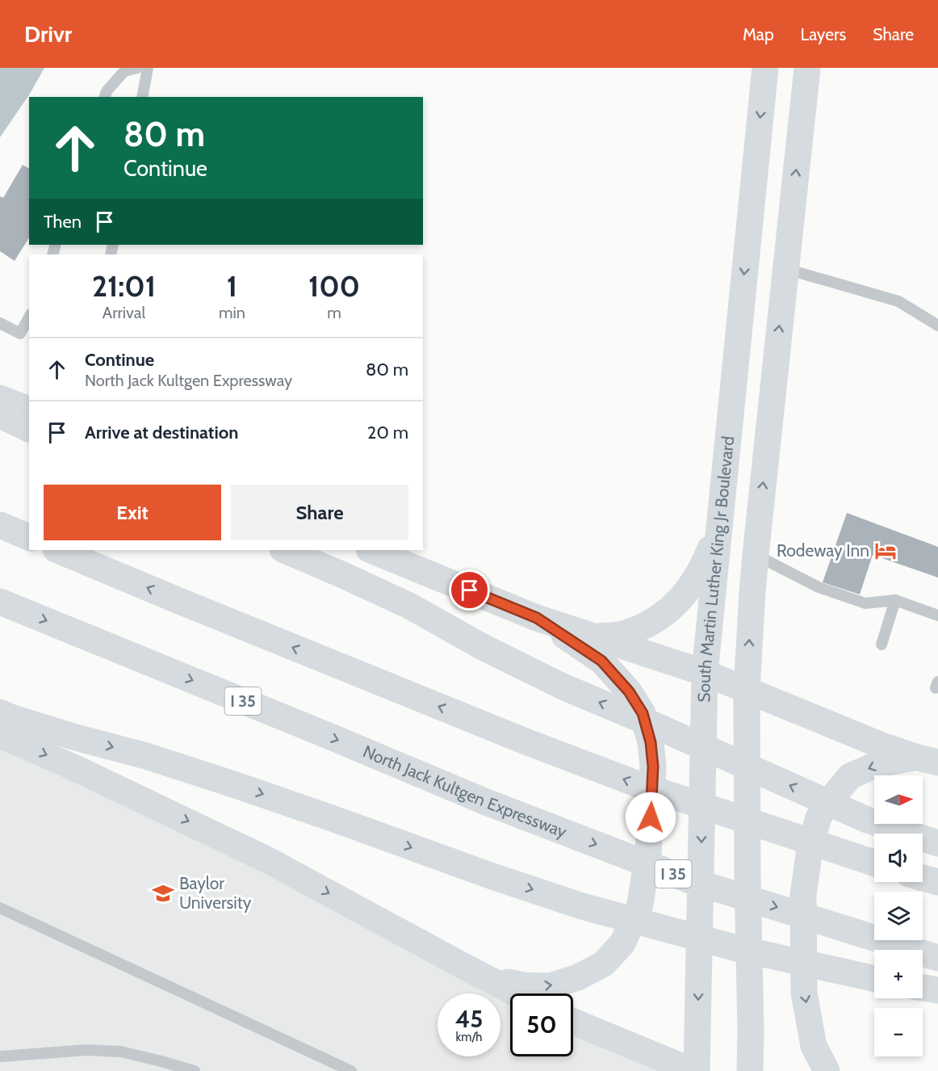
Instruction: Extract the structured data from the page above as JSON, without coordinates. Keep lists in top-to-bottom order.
{
  "streets": {
    "main road": ["South Martin Luther King Jr Boulevard", "I 35", "North Jack Kultgen Expressway"]
  },
  "places": {
    "hotel": ["Rodeway Inn"],
    "school or university": ["Baylor University"]
  },
  "north": "right",
  "page": {
    "header": "Drivr",
    "nav": ["Map", "Layers", "Share"],
    "turn": ["80 m", "Continue"],
    "then": "Then",
    "eta": [
      "21:01",
      "Arrival",
      "1",
      "min",
      "100",
      "m"
    ],
    "list": [
      {
        "name": "Continue",
        "note": "North Jack Kultgen Expressway",
        "value": "80 m"
      },
      {
        "name": "Arrive at destination",
        "value": "20 m"
      }
    ],
    "buttons": ["Exit", "Share"],
    "map_buttons": ["+", "−"],
    "speed": "45 km/h",
    "limit": "50"
  }
}
